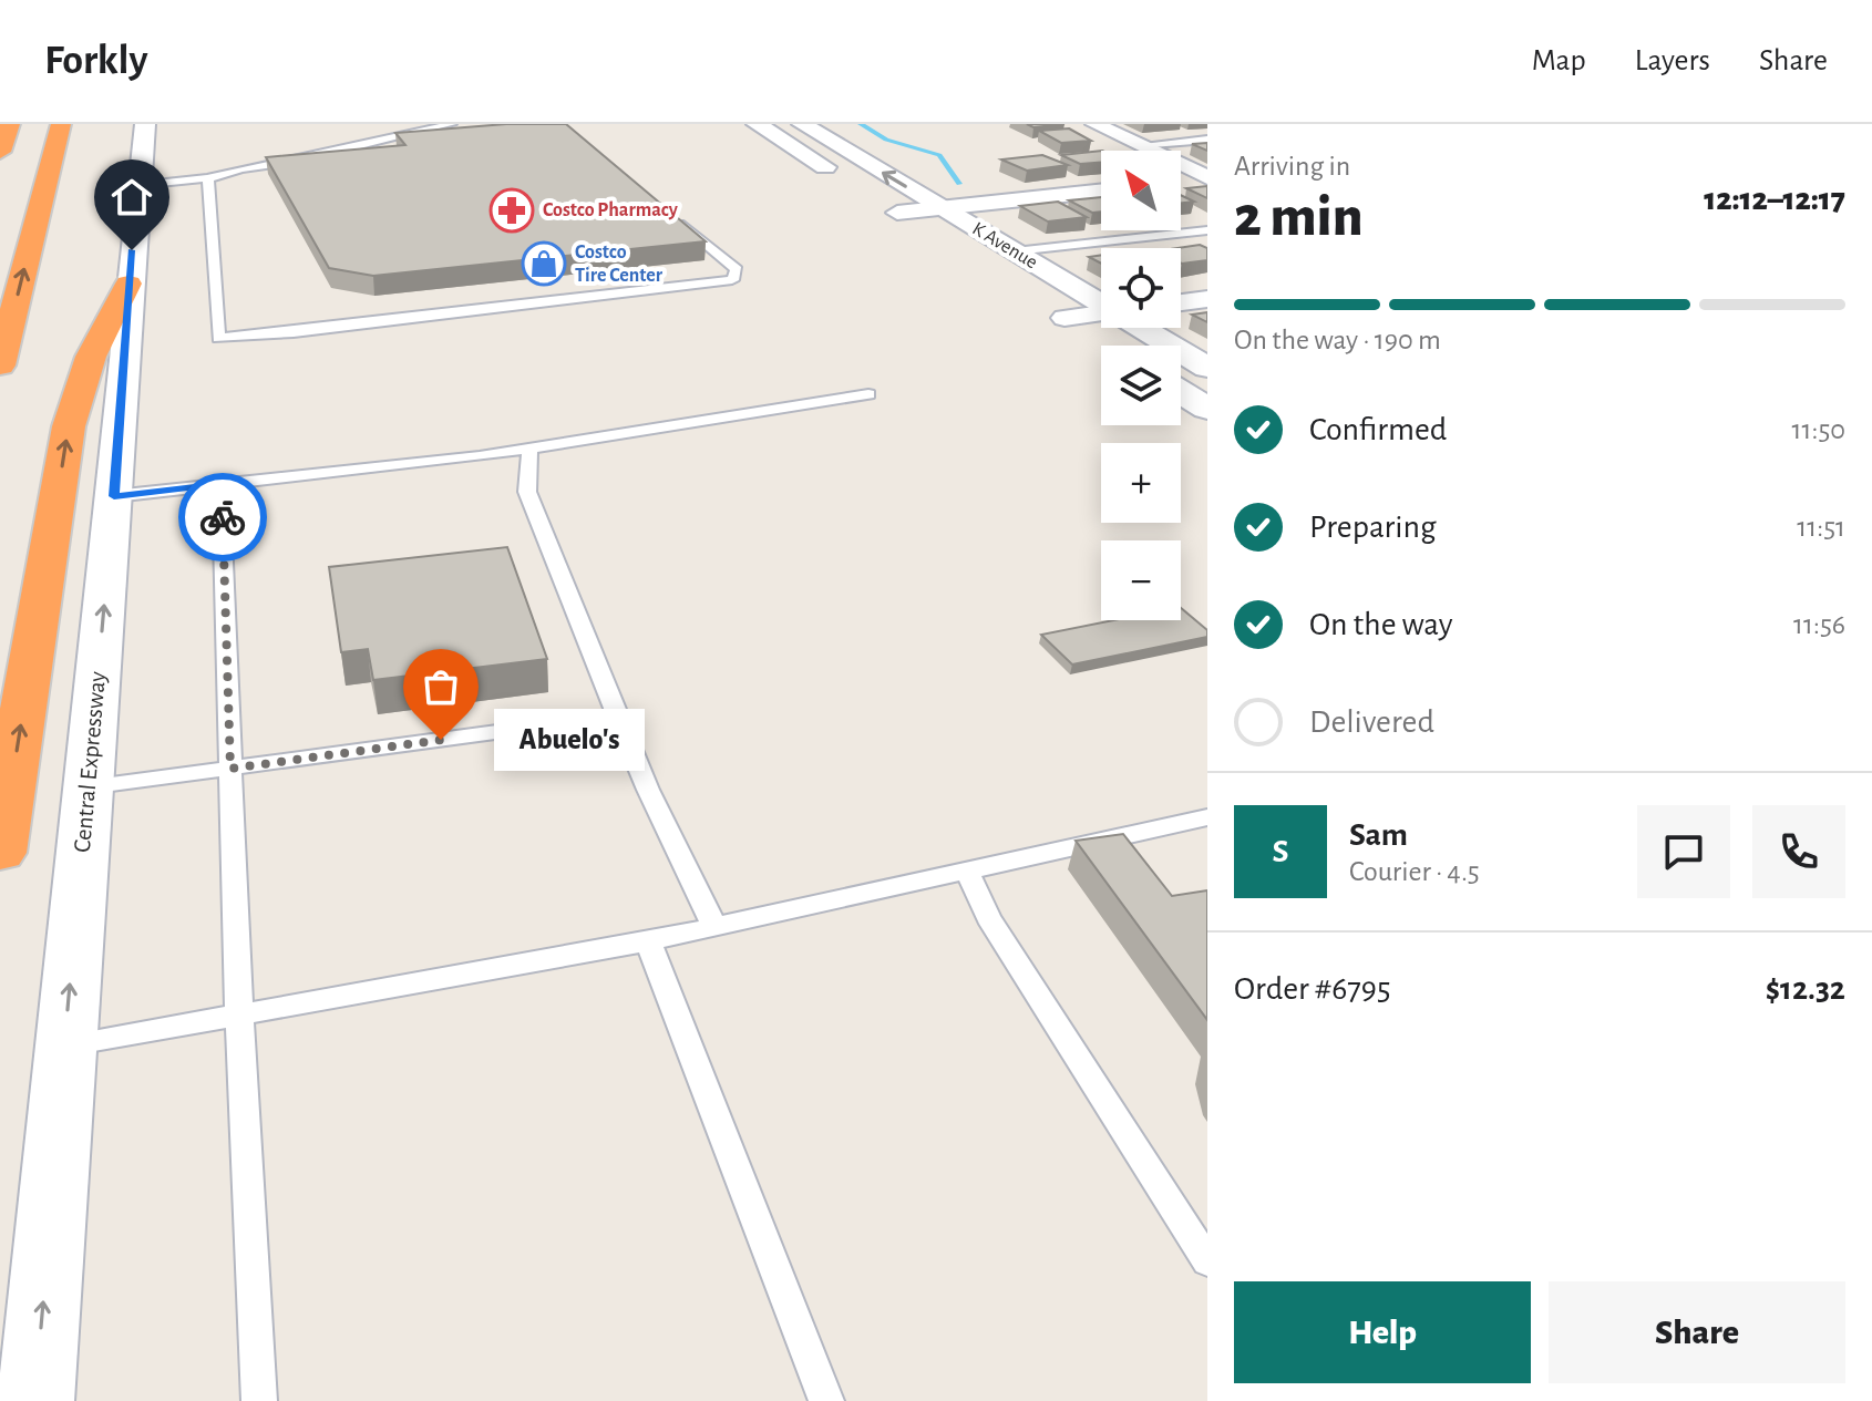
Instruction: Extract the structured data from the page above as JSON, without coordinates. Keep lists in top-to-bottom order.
{
  "streets": {
    "main road": ["K Avenue", "Central Expressway"]
  },
  "one_way": ["Central Expressway"],
  "places": {
    "pharmacy": ["Costco Pharmacy"],
    "shop": ["Costco Tire Center"],
    "other": ["Abuelo's"]
  },
  "north": "top left",
  "page": {
    "header": "Forkly",
    "nav": ["Map", "Layers", "Share"],
    "heading": ["2 min", "Arriving in", "12:12–12:17"],
    "panel": [
      "Sam",
      "Courier · 4.5",
      "Order #6795",
      "$12.32"
    ],
    "map_buttons": ["+", "−"],
    "bar": "On the way · 190 m",
    "list": [
      ["Confirmed", "11:50"],
      ["Preparing", "11:51"],
      ["On the way", "11:56"],
      "Delivered"
    ],
    "bubble": "Abuelo's",
    "round": "S",
    "buttons": ["Help", "Share"]
  }
}
